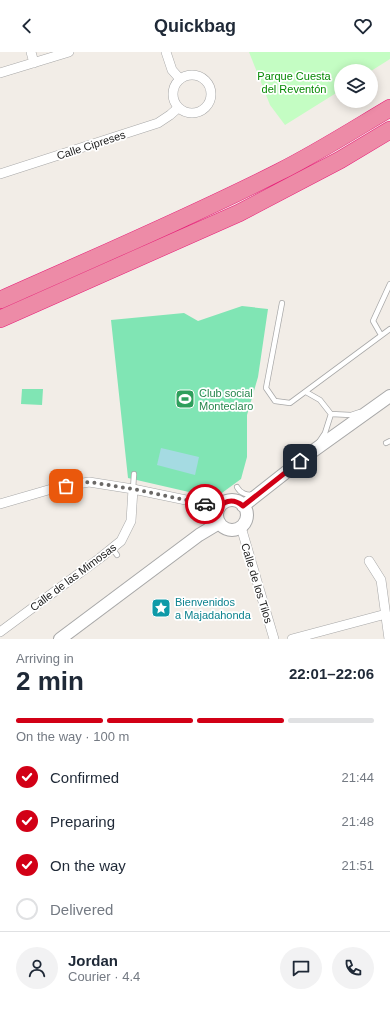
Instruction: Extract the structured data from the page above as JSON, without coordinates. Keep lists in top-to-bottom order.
{
  "streets": {
    "street": ["Calle Cipreses", "Calle de las Mimosas", "Calle de los Tilos"]
  },
  "parks": ["Parque Cuesta del Reventón"],
  "places": {
    "sports": ["Club social Monteclaro"],
    "place": ["Bienvenidos a Majadahonda"]
  },
  "page": {
    "header": "Quickbag",
    "heading": ["2 min", "Arriving in", "22:01–22:06"],
    "panel": ["Jordan", "Courier · 4.4"],
    "bar": "On the way · 100 m",
    "list": [
      ["Confirmed", "21:44"],
      ["Preparing", "21:48"],
      ["On the way", "21:51"],
      "Delivered"
    ]
  }
}
